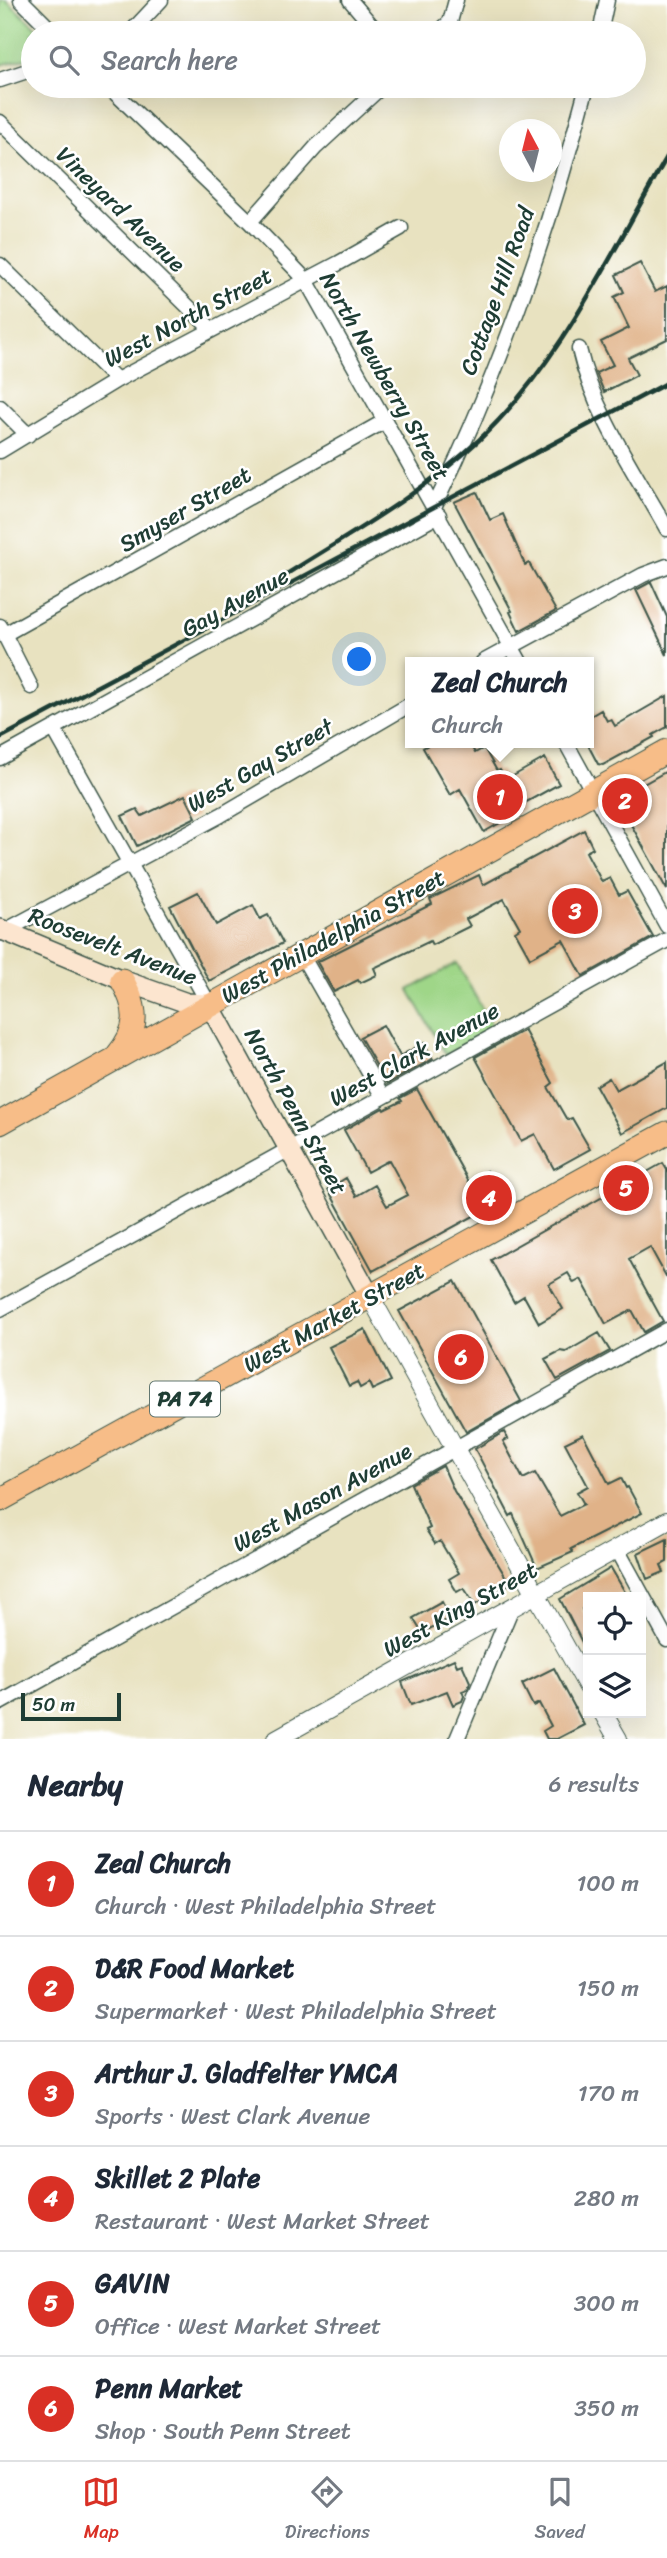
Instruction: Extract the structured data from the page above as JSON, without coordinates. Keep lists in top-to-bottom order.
{
  "streets": {
    "main road": [
      "West Philadelphia Street",
      "Roosevelt Avenue",
      "North Penn Street",
      "West Market Street",
      "PA 74"
    ],
    "street": [
      "Vineyard Avenue",
      "Cottage Hill Road",
      "West North Street",
      "North Newberry Street",
      "Smyser Street",
      "Gay Avenue",
      "West Gay Street",
      "West Clark Avenue",
      "West Mason Avenue",
      "West King Street"
    ]
  },
  "crossings": [
    ["Vineyard Avenue", "West North Street"],
    ["Cottage Hill Road", "North Newberry Street"],
    ["Cottage Hill Road", "Gay Avenue"],
    ["West North Street", "North Newberry Street"],
    ["North Newberry Street", "Smyser Street"],
    ["North Newberry Street", "Gay Avenue"],
    ["Gay Avenue", "North Penn Street"],
    ["West Gay Street", "Roosevelt Avenue"],
    ["West Gay Street", "North Penn Street"],
    ["West Philadelphia Street", "Roosevelt Avenue"],
    ["West Philadelphia Street", "North Penn Street"],
    ["Roosevelt Avenue", "North Penn Street"],
    ["West Clark Avenue", "North Penn Street"],
    ["North Penn Street", "West Market Street"]
  ],
  "scale_bar": "50 m",
  "north": "top",
  "page": {
    "search": "Search here",
    "popup": ["Zeal Church", "Church"],
    "pins": [
      "1",
      "2",
      "3",
      "5",
      "4",
      "6"
    ],
    "scale": "50 m",
    "heading": ["Nearby", "6 results"],
    "list": [
      {
        "mark": "1",
        "name": "Zeal Church",
        "note": "Church · West Philadelphia Street",
        "value": "100 m"
      },
      {
        "mark": "2",
        "name": "D&R Food Market",
        "note": "Supermarket · West Philadelphia Street",
        "value": "150 m"
      },
      {
        "mark": "3",
        "name": "Arthur J. Gladfelter YMCA",
        "note": "Sports · West Clark Avenue",
        "value": "170 m"
      },
      {
        "mark": "4",
        "name": "Skillet 2 Plate",
        "note": "Restaurant · West Market Street",
        "value": "280 m"
      },
      {
        "mark": "5",
        "name": "GAVIN",
        "note": "Office · West Market Street",
        "value": "300 m"
      },
      {
        "mark": "6",
        "name": "Penn Market",
        "note": "Shop · South Penn Street",
        "value": "350 m"
      }
    ],
    "nav": ["Map", "Directions", "Saved"]
  }
}
